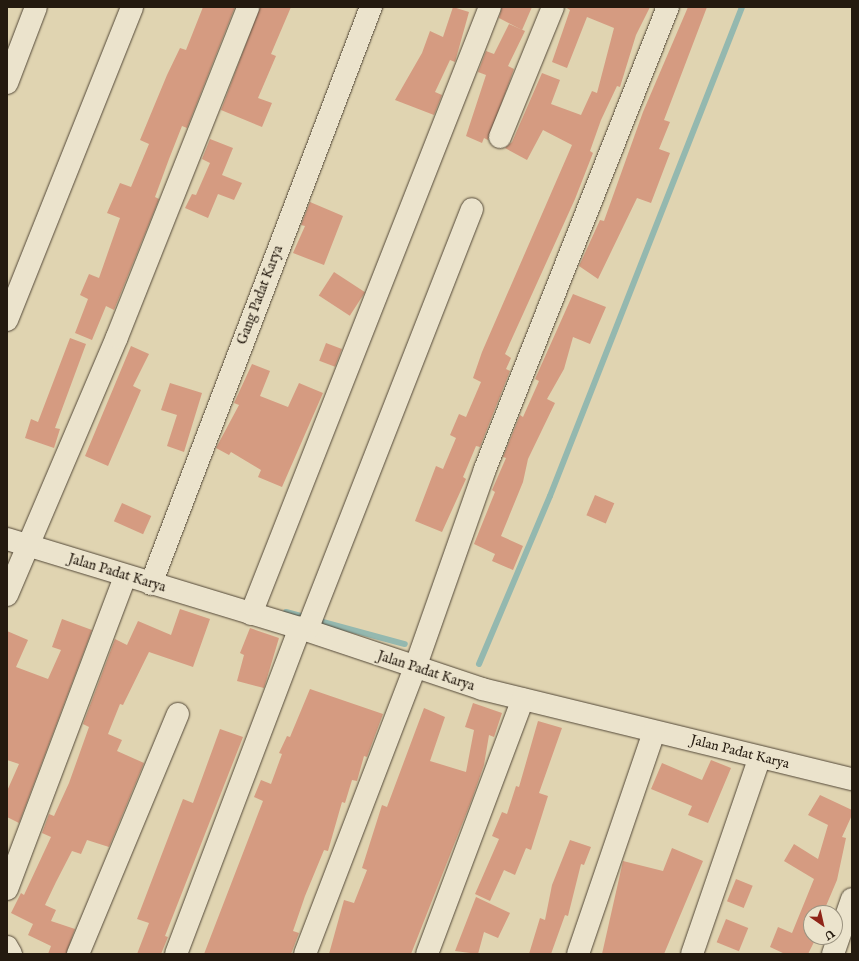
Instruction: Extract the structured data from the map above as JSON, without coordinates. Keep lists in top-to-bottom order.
{
  "streets": {
    "street": ["Gang Padat Karya", "Jalan Padat Karya"]
  },
  "crossings": [
    ["Gang Padat Karya", "Jalan Padat Karya"]
  ],
  "north": "bottom right"
}
